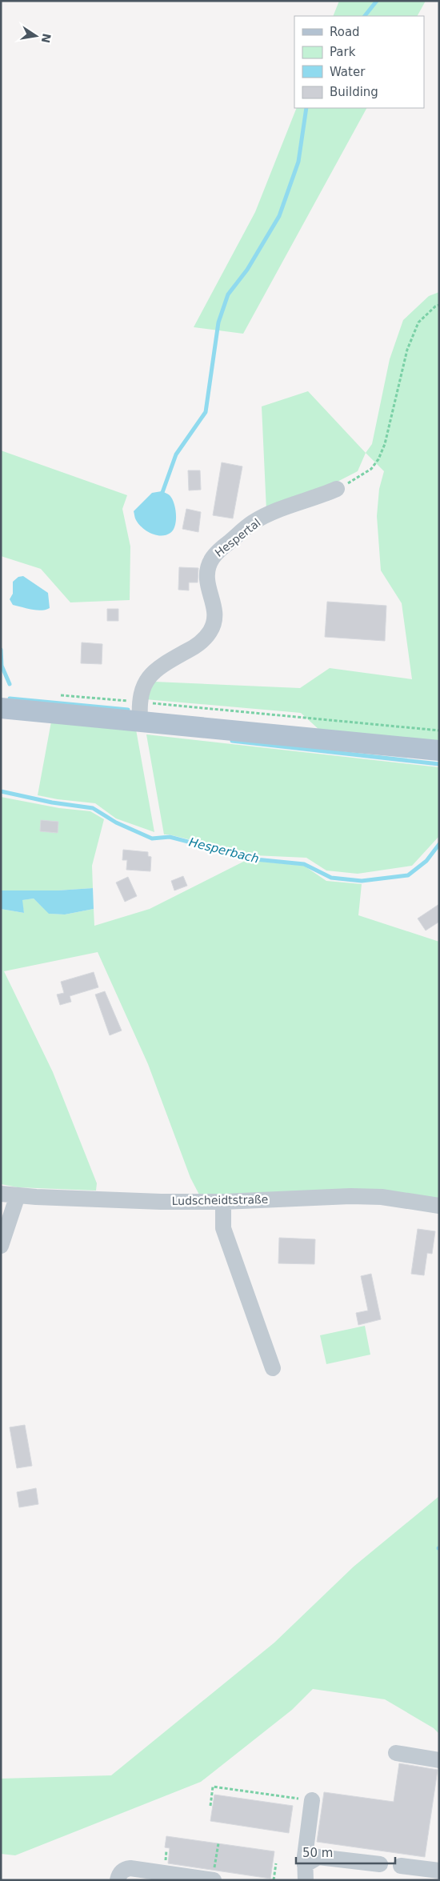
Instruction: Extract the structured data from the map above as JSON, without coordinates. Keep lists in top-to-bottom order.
{
  "streets": {
    "street": ["Hespertal", "Ludscheidtstraße"]
  },
  "water": ["Hesperbach"],
  "legend": [
    "Road",
    "Park",
    "Water",
    "Building"
  ],
  "scale_bar": "50 m",
  "north": "right"
}
